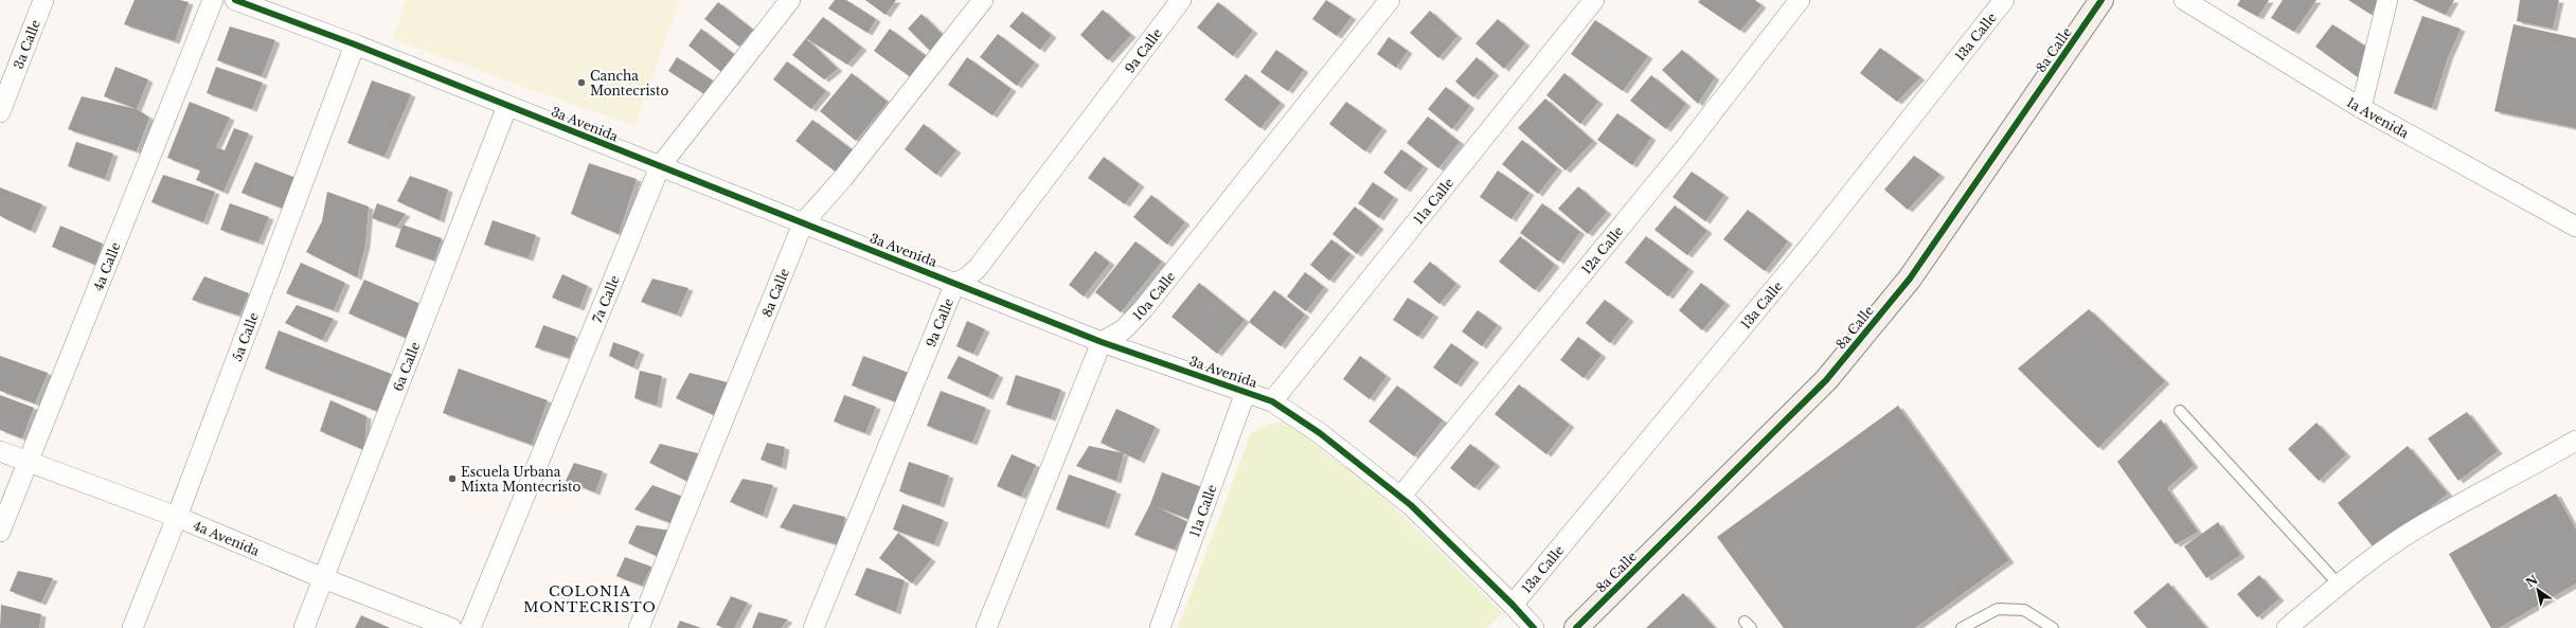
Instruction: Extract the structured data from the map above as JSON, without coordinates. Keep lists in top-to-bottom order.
{
  "streets": {
    "street": [
      "13a Calle",
      "3a Calle",
      "8a Calle",
      "9a Calle",
      "1a Avenida",
      "3a Avenida",
      "11a Calle",
      "12a Calle",
      "4a Calle",
      "10a Calle",
      "7a Calle",
      "5a Calle",
      "6a Calle",
      "4a Avenida"
    ]
  },
  "crossings": [
    ["13a Calle", "3a Avenida"],
    ["8a Calle", "3a Avenida"],
    ["9a Calle", "3a Avenida"],
    ["3a Avenida", "11a Calle"],
    ["3a Avenida", "12a Calle"],
    ["3a Avenida", "10a Calle"],
    ["3a Avenida", "7a Calle"],
    ["3a Avenida", "5a Calle"],
    ["3a Avenida", "6a Calle"],
    ["4a Calle", "4a Avenida"],
    ["5a Calle", "4a Avenida"],
    ["6a Calle", "4a Avenida"]
  ],
  "districts": ["COLONIA MONTECRISTO"],
  "places": ["Cancha Montecristo", "Escuela Urbana Mixta Montecristo"],
  "north": "top left"
}
